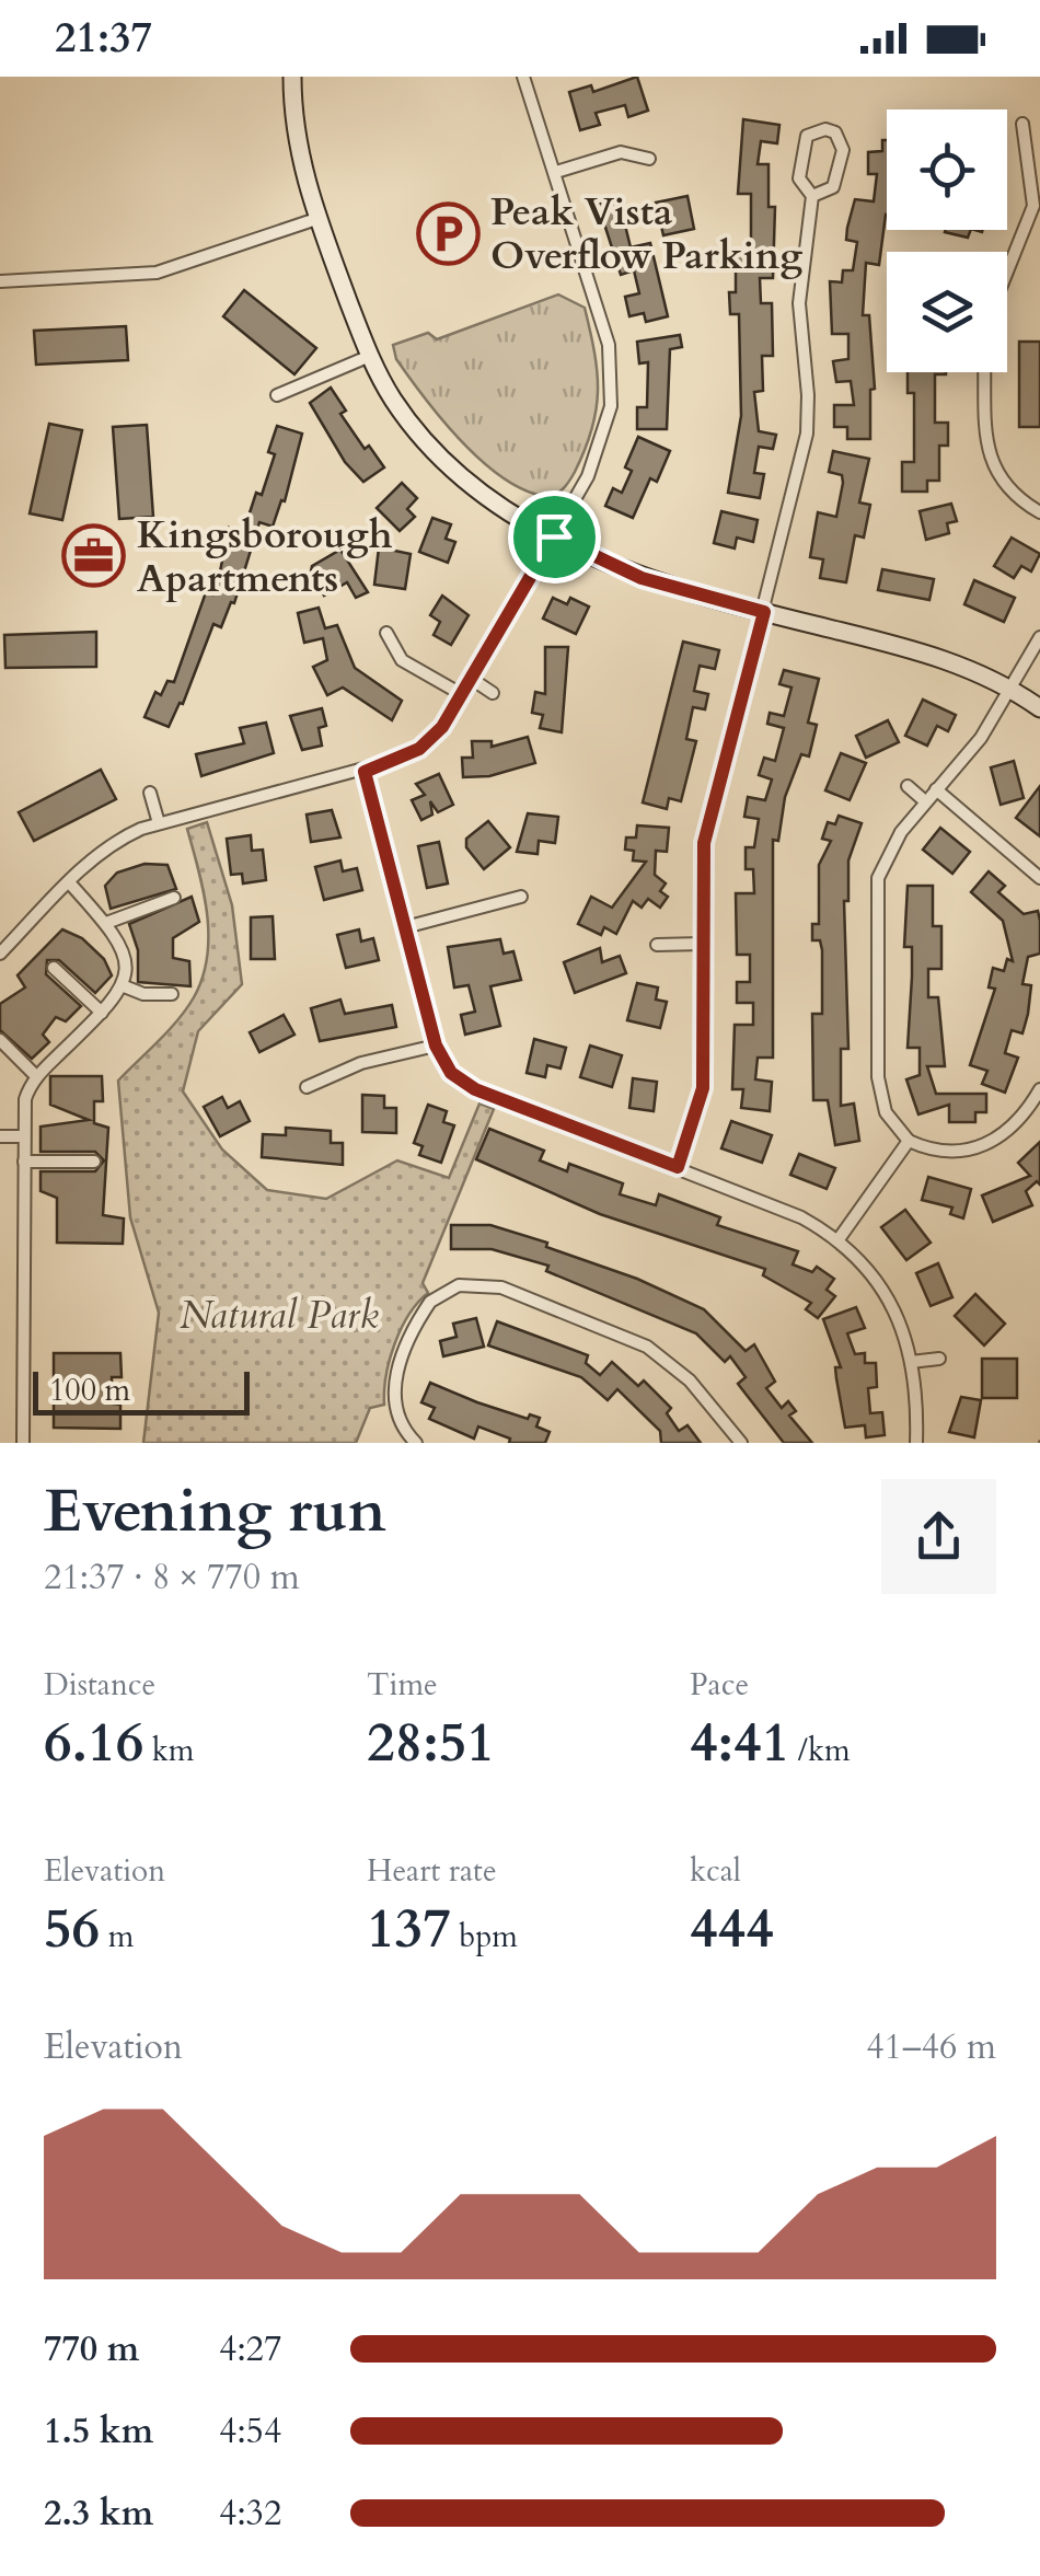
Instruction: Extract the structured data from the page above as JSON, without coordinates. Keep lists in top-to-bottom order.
{
  "parks": ["Natural Park"],
  "places": {
    "parking": ["Peak Vista Overflow Parking"],
    "office": ["Kingsborough Apartments"]
  },
  "scale_bar": "100 m",
  "page": {
    "status": "21:37",
    "scale": "100 m",
    "heading": ["Evening run", "21:37 · 8 × 770 m"],
    "stats": [
      ["Distance", "6.16 km"],
      ["Time", "28:51"],
      ["Pace", "4:41 /km"],
      ["Elevation", "56 m"],
      ["Heart rate", "137 bpm"],
      ["kcal", "444"]
    ],
    "chart": ["Elevation", "41–46 m"],
    "list": [
      {
        "name": "770 m",
        "note": "4:27"
      },
      {
        "name": "1.5 km",
        "note": "4:54"
      },
      {
        "name": "2.3 km",
        "note": "4:32"
      }
    ]
  }
}
